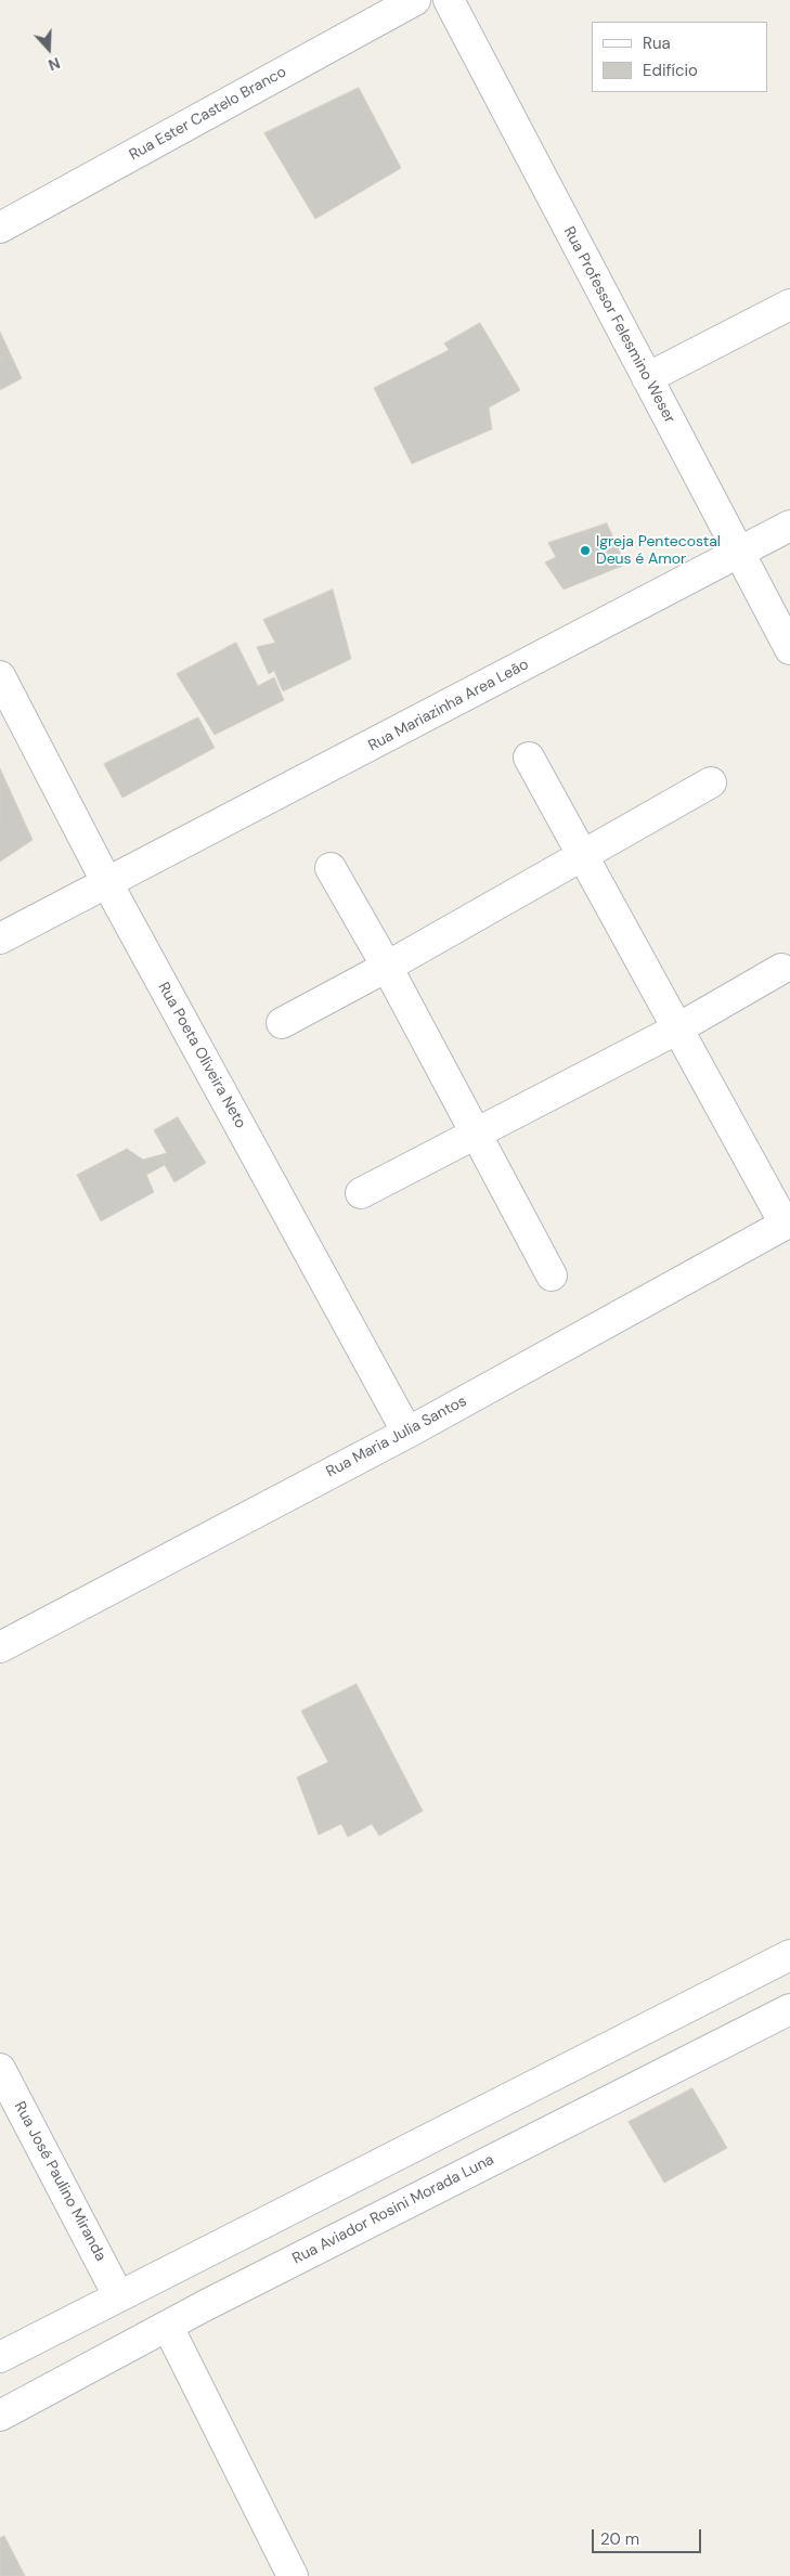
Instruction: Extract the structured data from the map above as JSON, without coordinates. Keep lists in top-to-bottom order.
{
  "streets": {
    "street": [
      "Rua Ester Castelo Branco",
      "Rua Professor Felesmino Weser",
      "Rua Mariazinha Area Leão",
      "Rua Poeta Oliveira Neto",
      "Rua Maria Julia Santos",
      "Rua José Paulino Miranda",
      "Rua Aviador Rosini Morada Luna"
    ]
  },
  "crossings": [
    ["Rua Professor Felesmino Weser", "Rua Mariazinha Area Leão"],
    ["Rua Mariazinha Area Leão", "Rua Poeta Oliveira Neto"],
    ["Rua Poeta Oliveira Neto", "Rua Maria Julia Santos"]
  ],
  "places": ["Igreja Pentecostal Deus é Amor"],
  "legend": ["Rua", "Edifício"],
  "scale_bar": "20 m",
  "north": "bottom"
}
